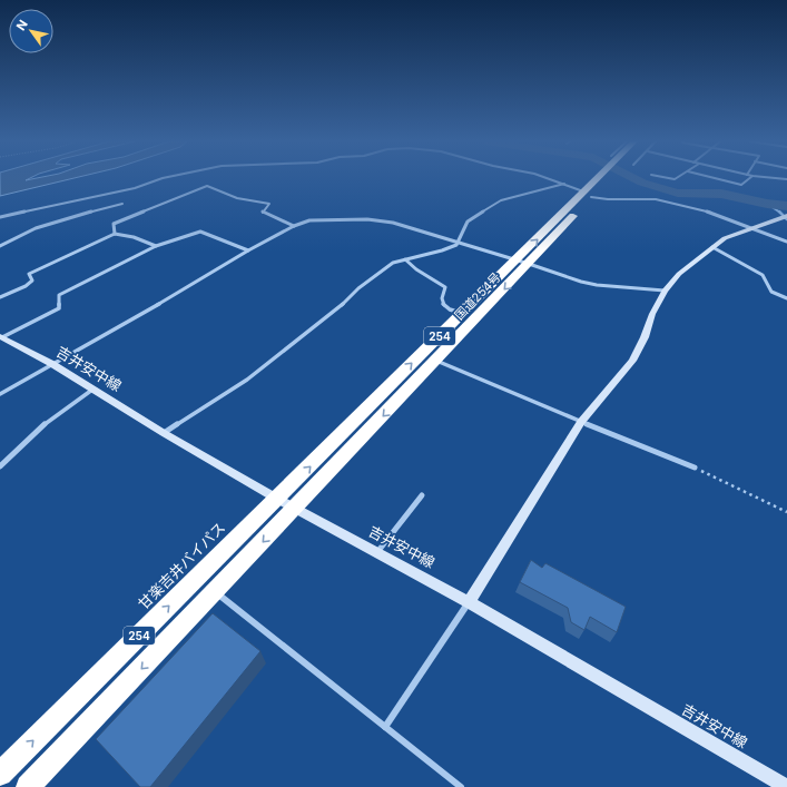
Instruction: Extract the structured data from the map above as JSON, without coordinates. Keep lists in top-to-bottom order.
{
  "streets": {
    "highway": ["国道254号", "254", "甘楽吉井バイパス"],
    "street": ["吉井安中線"]
  },
  "crossings": [
    ["国道254号", "254"],
    ["国道254号", "吉井安中線"],
    ["国道254号", "甘楽吉井バイパス"],
    ["254", "吉井安中線"],
    ["254", "甘楽吉井バイパス"],
    ["吉井安中線", "甘楽吉井バイパス"]
  ],
  "north": "top left"
}
